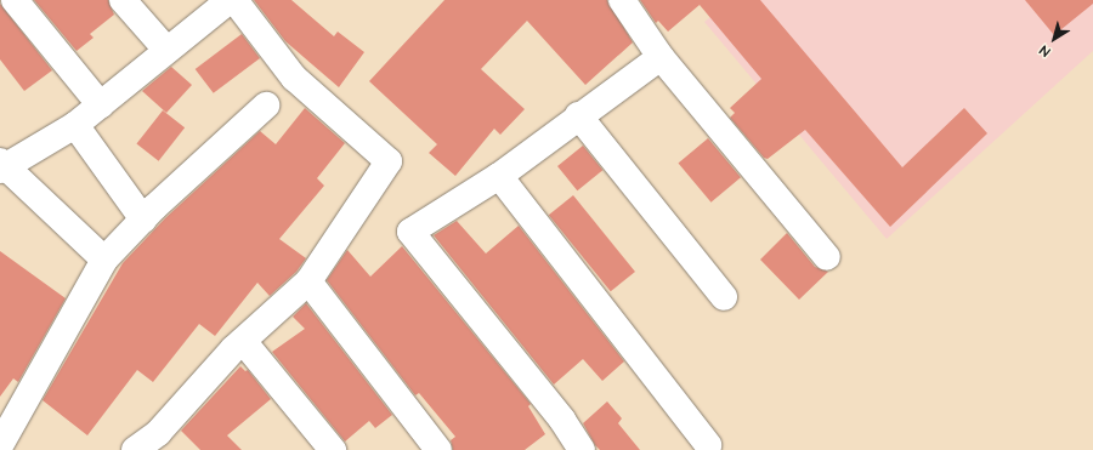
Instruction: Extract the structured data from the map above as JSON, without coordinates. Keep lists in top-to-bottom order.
{
  "north": "bottom left"
}
